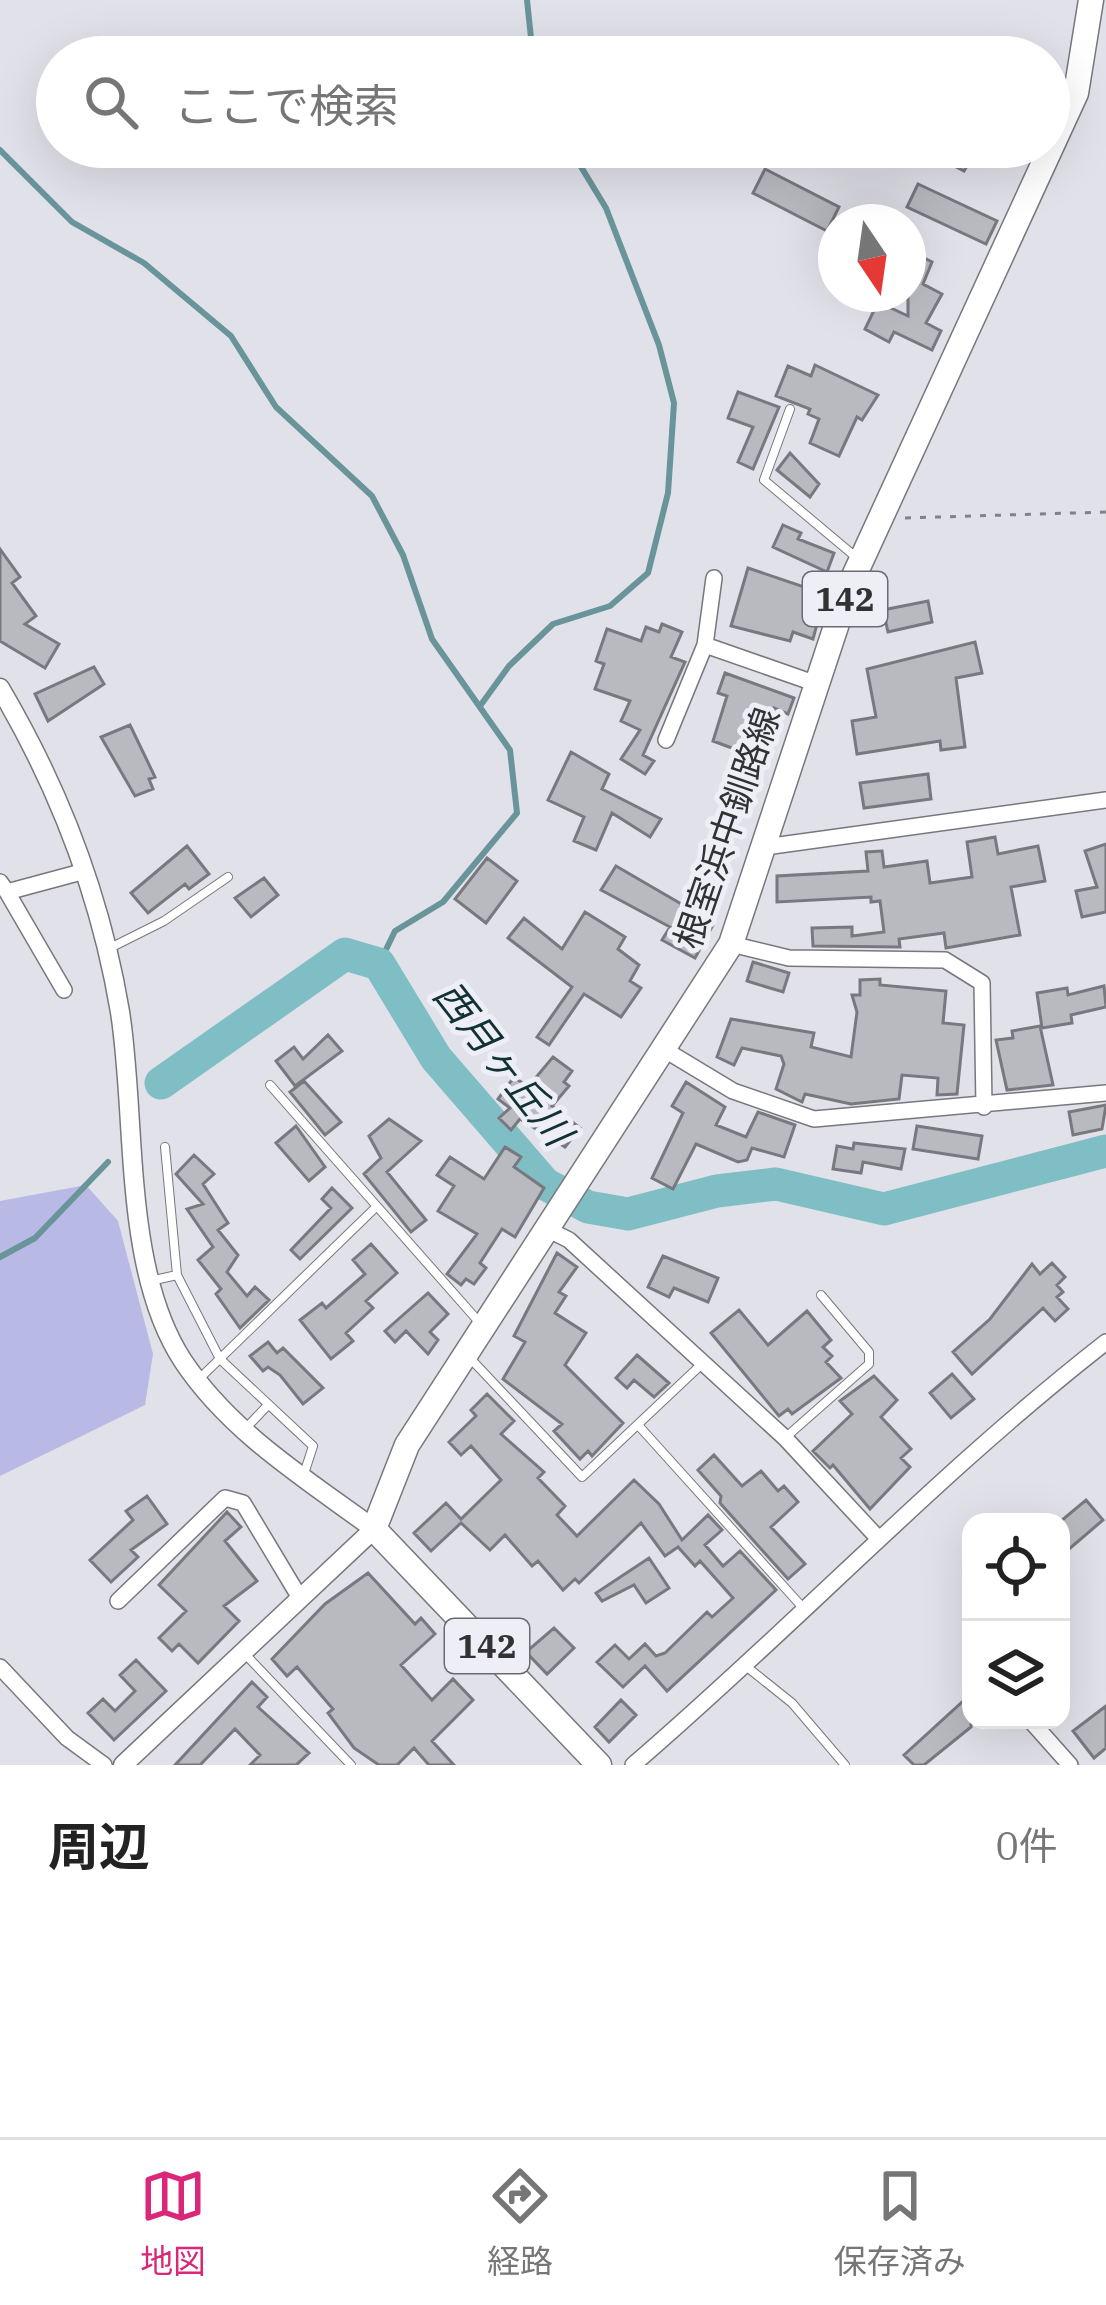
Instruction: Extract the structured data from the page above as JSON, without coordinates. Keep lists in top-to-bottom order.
{
  "streets": {
    "main road": ["142", "根室浜中釧路線"]
  },
  "crossings": [
    ["142", "根室浜中釧路線"]
  ],
  "water": ["西月ヶ丘川"],
  "north": "bottom",
  "page": {
    "search": "ここで検索",
    "heading": ["周辺", "0件"],
    "nav": ["地図", "経路", "保存済み"]
  }
}
